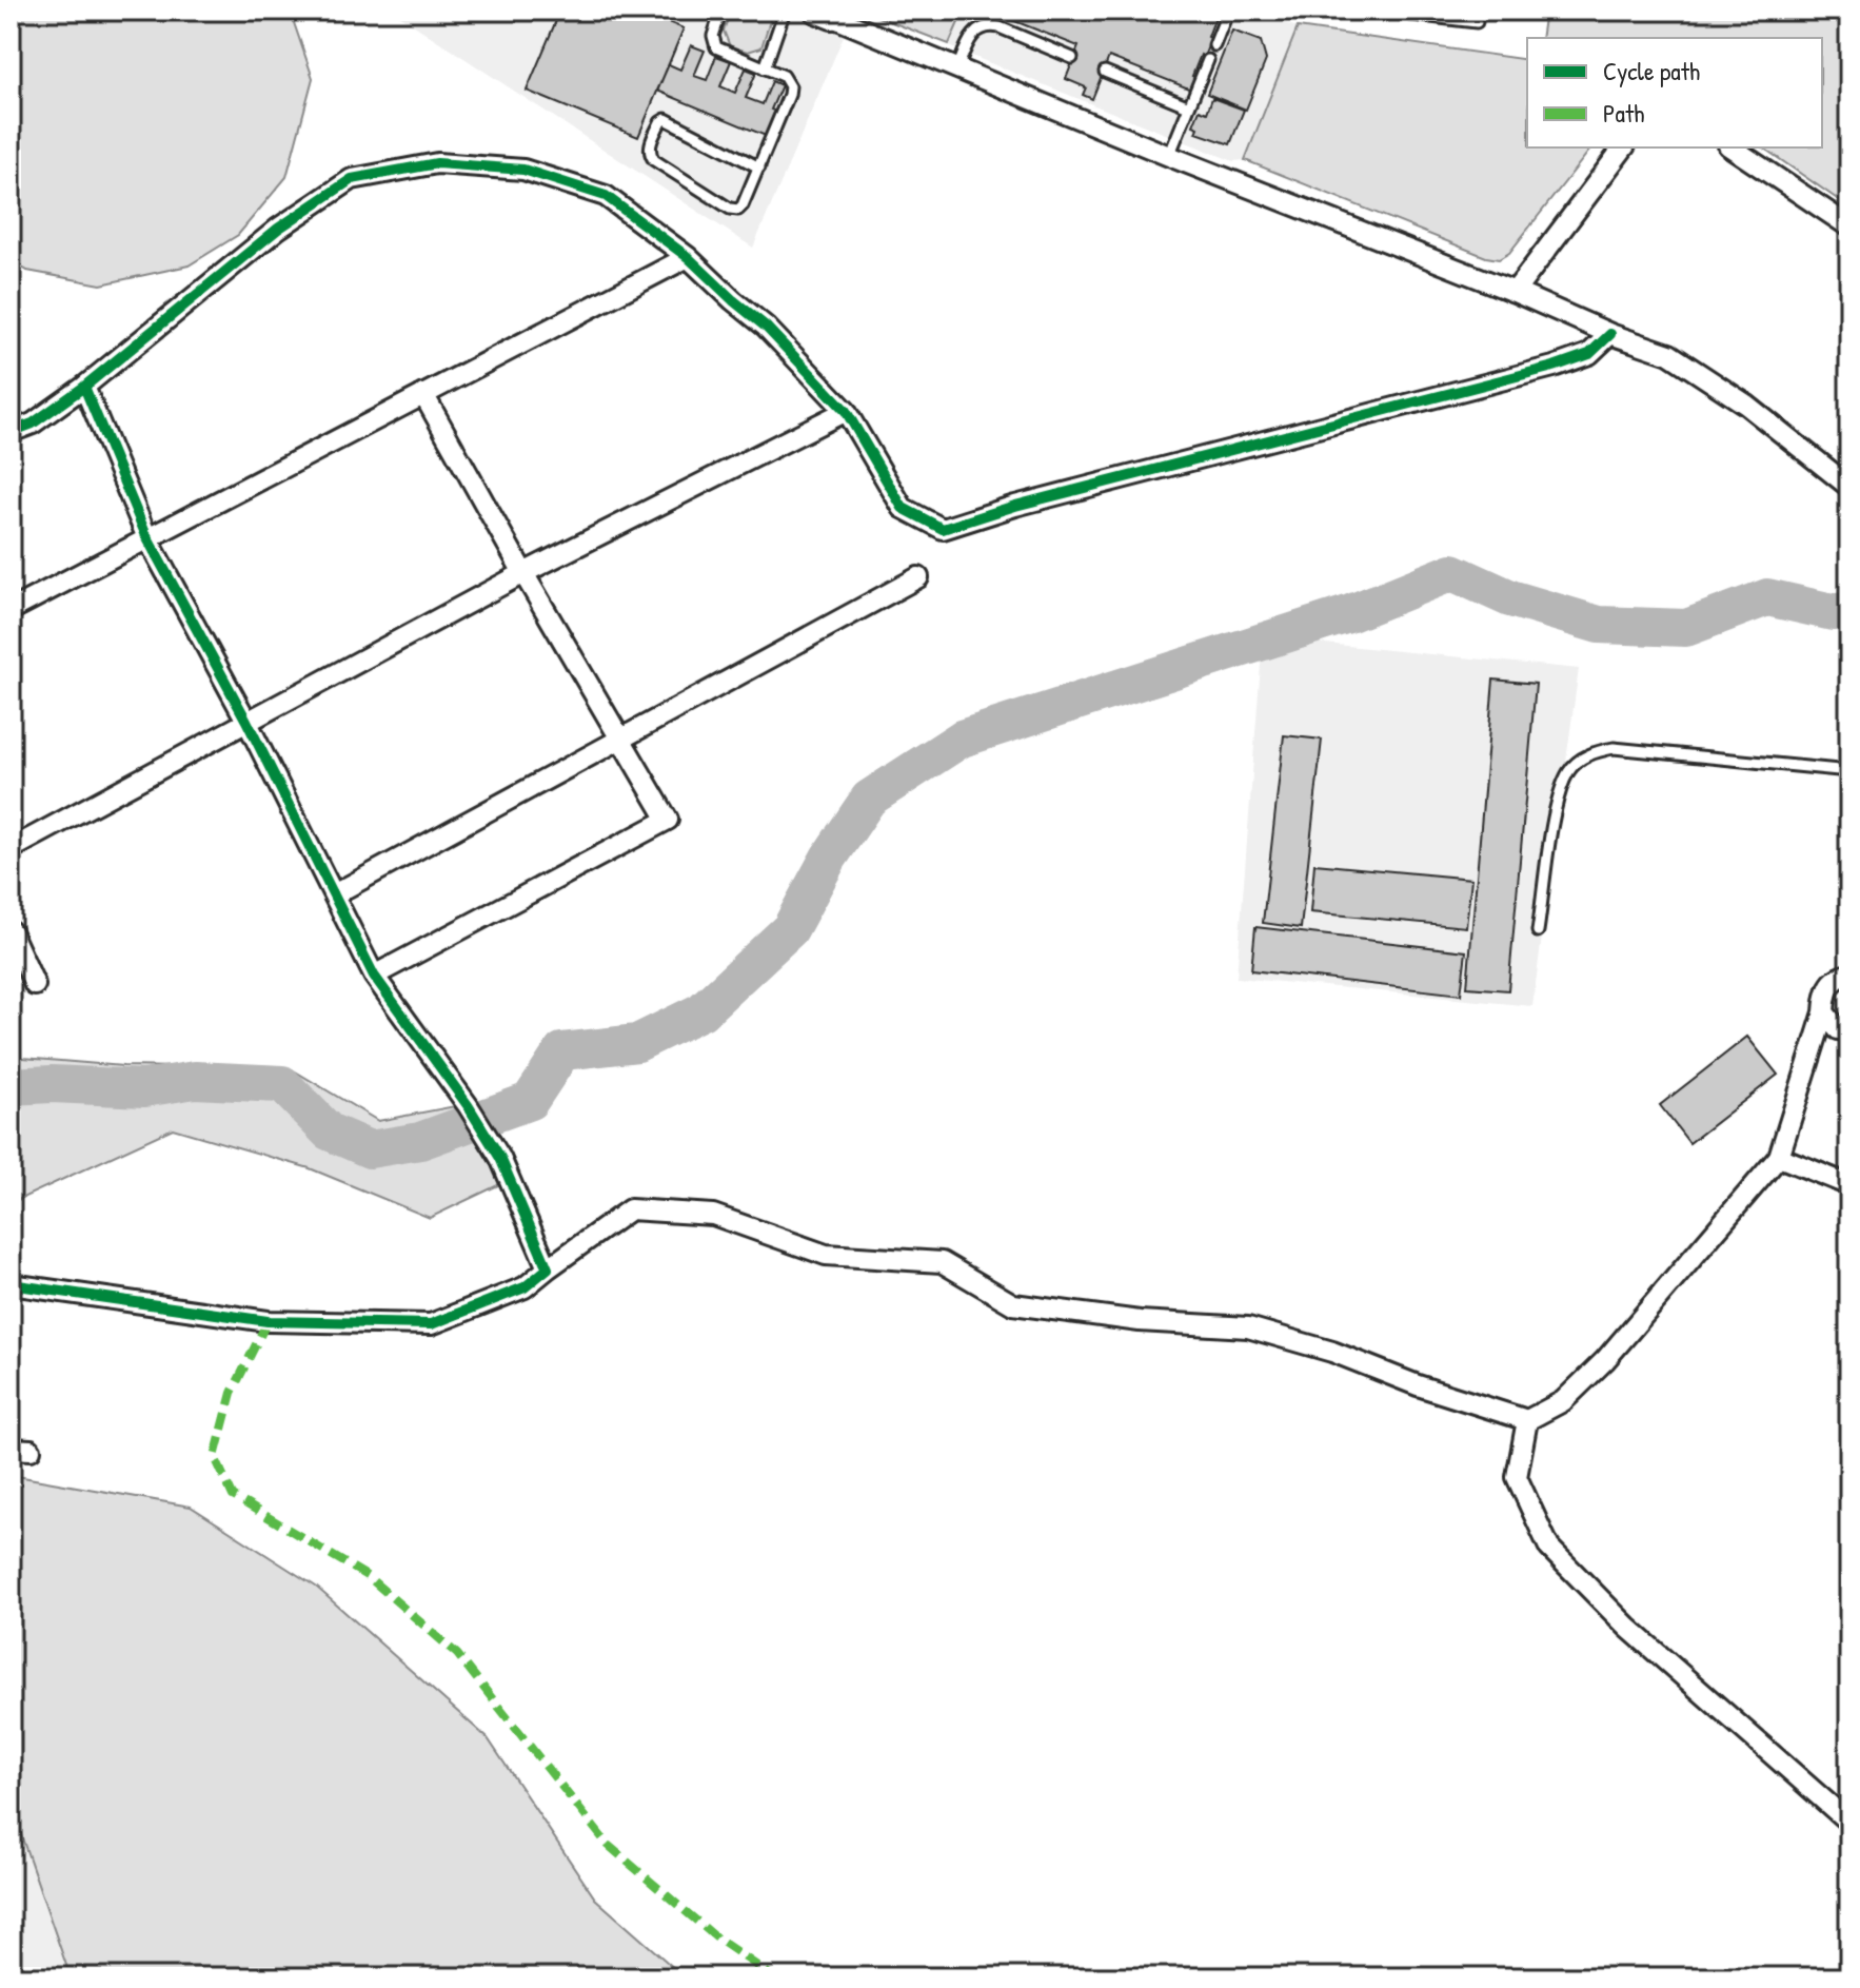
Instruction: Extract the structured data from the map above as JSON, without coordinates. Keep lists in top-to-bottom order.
{
  "legend": ["Cycle path", "Path"]
}
